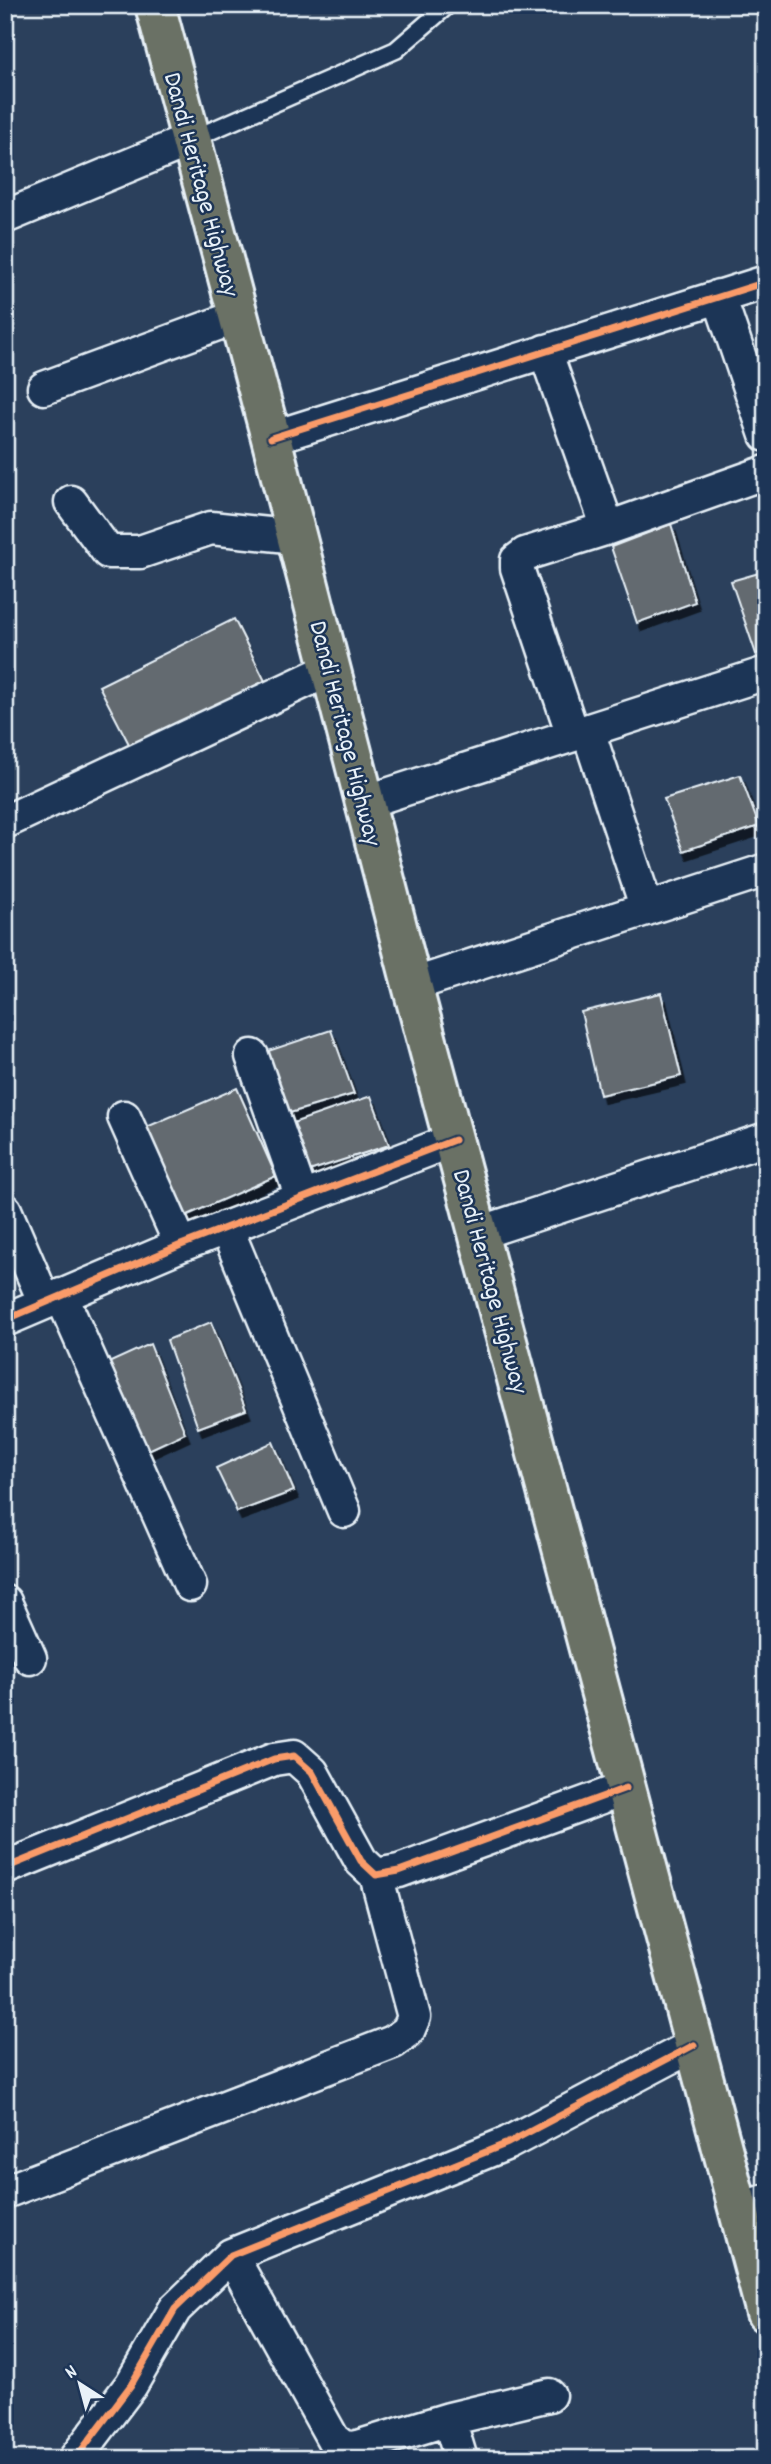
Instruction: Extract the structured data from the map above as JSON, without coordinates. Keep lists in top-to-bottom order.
{
  "streets": {
    "highway": ["Dandi Heritage Highway"]
  },
  "north": "top left"
}
